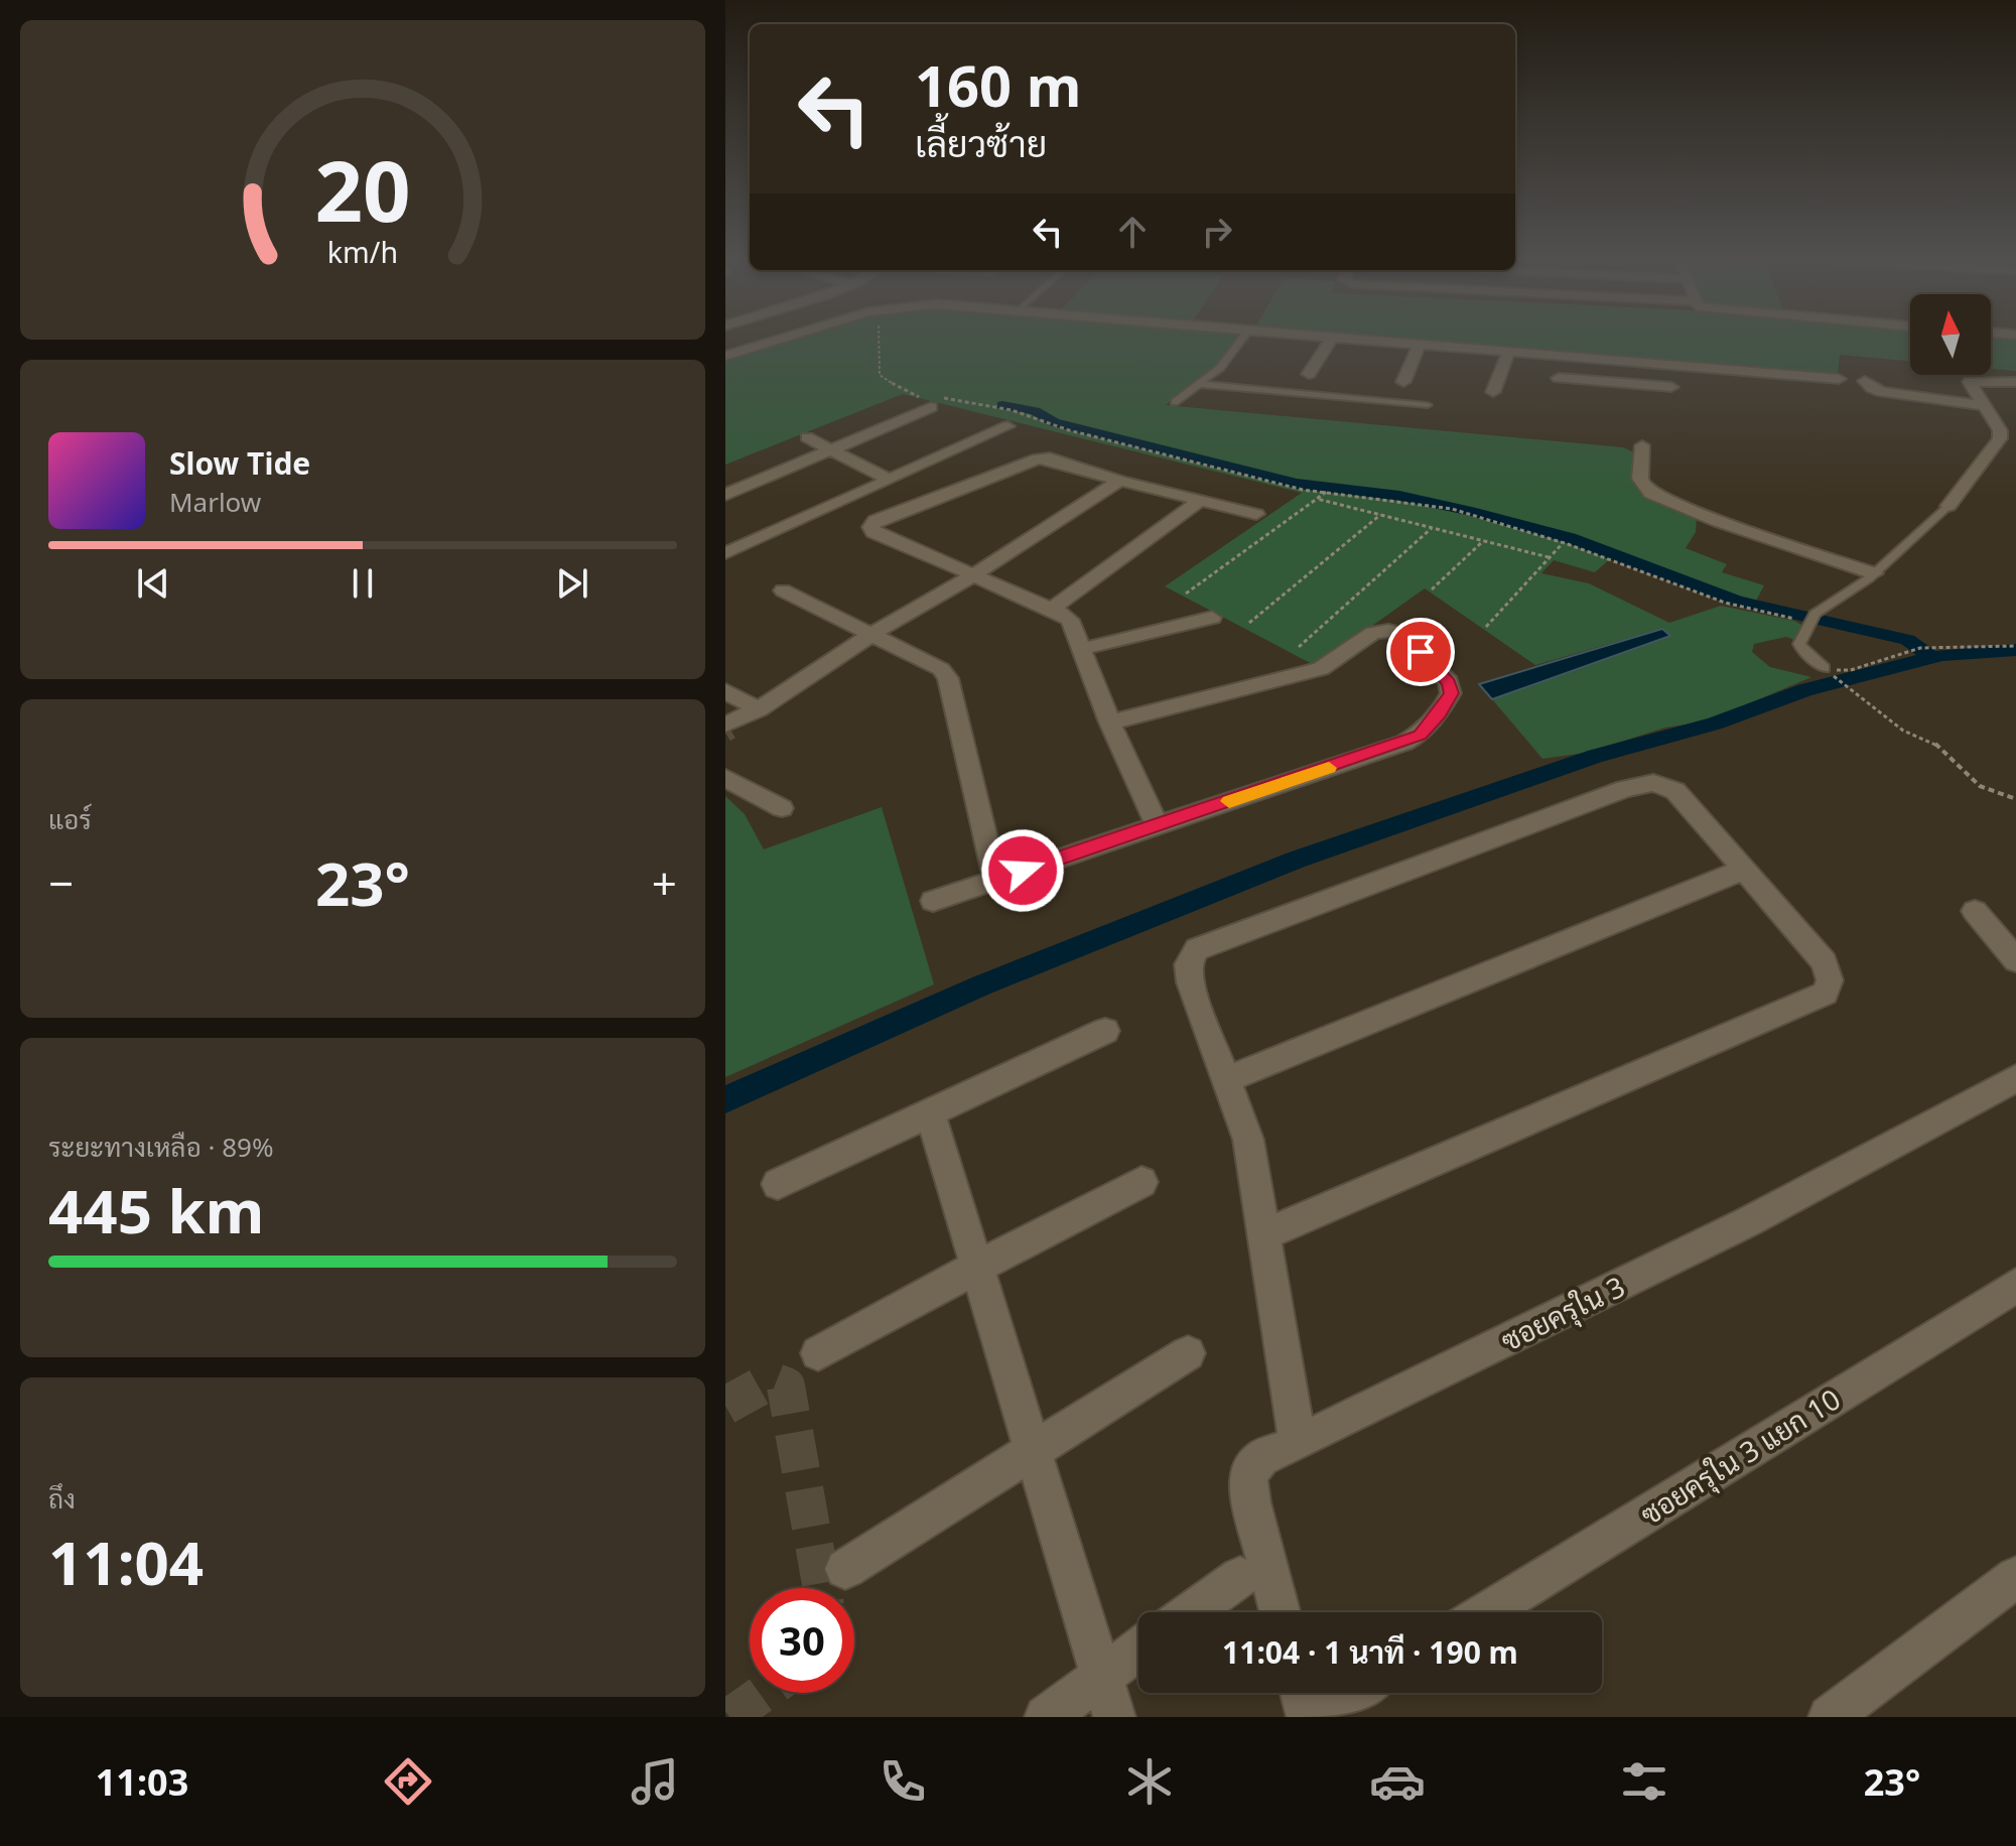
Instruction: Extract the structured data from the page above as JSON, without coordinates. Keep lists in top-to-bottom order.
{
  "streets": {
    "street": ["ซอยครุใน 3", "ซอยครุใน 3 แยก 10"]
  },
  "north": "top",
  "page": {
    "turn": ["160 m", "เลี้ยวซ้าย"],
    "song": ["Slow Tide", "Marlow"],
    "tile": [
      "แอร์",
      ["ระยะทางเหลือ · 89%", "445 km"],
      ["ถึง", "11:04"]
    ],
    "heat": ["−", "23°", "+"],
    "limit": "30",
    "trip": "11:04 · 1 นาที · 190 m",
    "tabs": ["11:03", "23°"],
    "gauge": ["20", "km/h"]
  }
}
